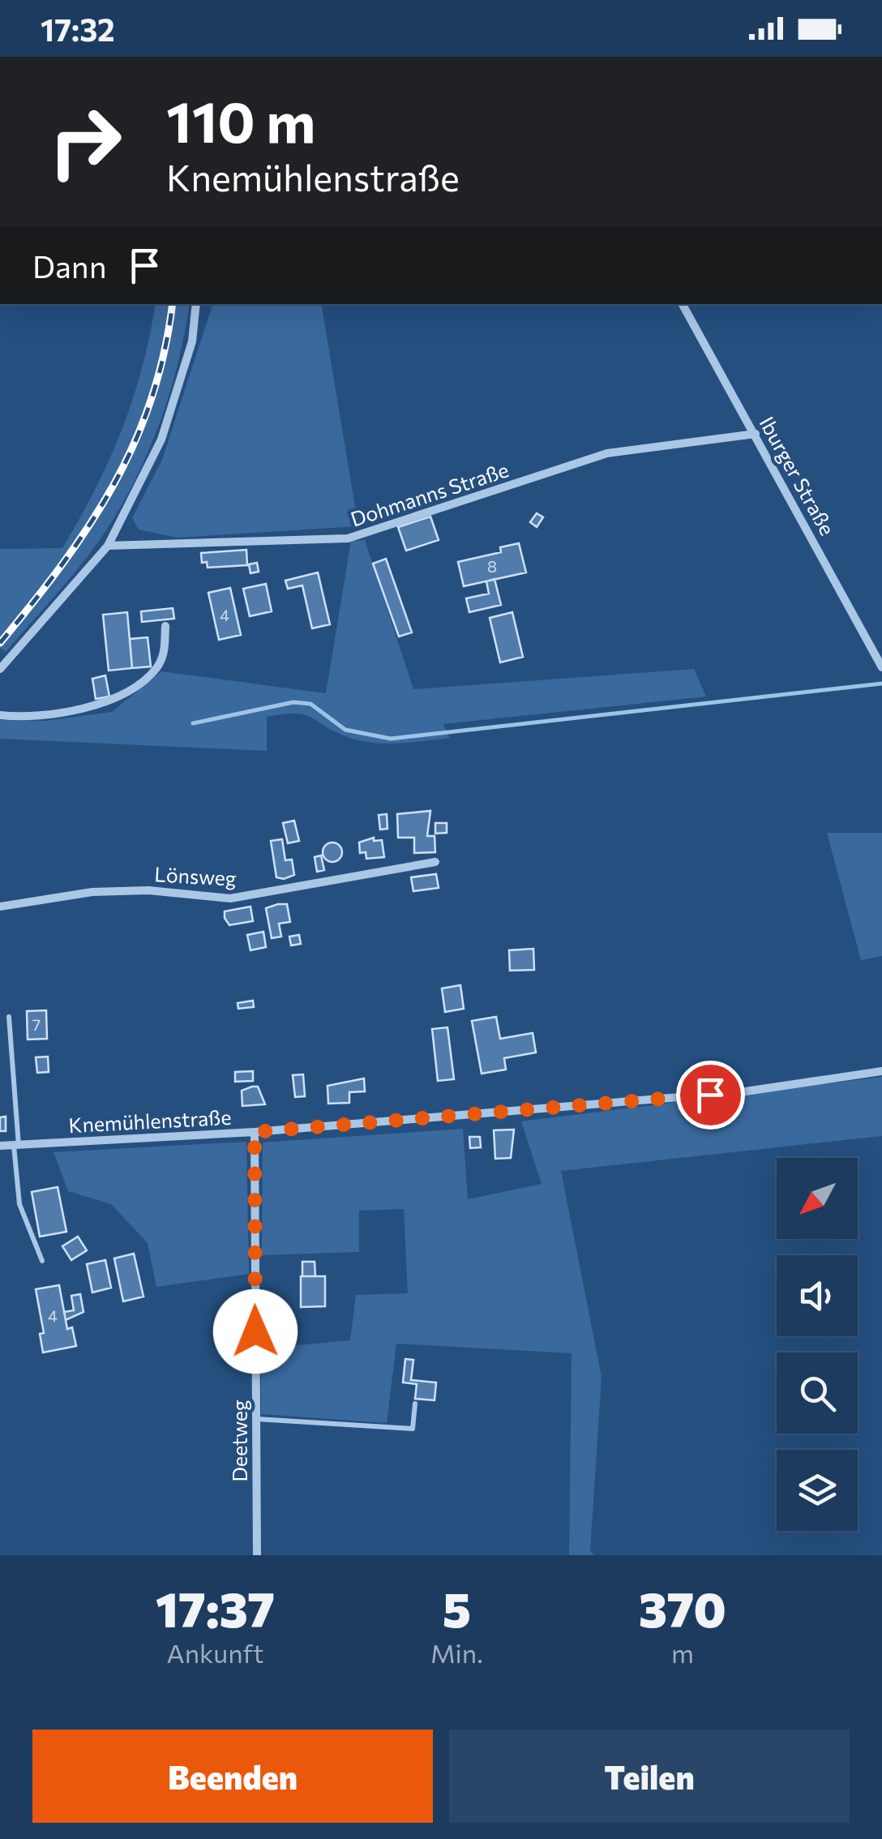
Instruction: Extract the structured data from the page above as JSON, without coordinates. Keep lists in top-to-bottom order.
{
  "streets": {
    "street": [
      "Iburger Straße",
      "Dohmanns Straße",
      "Lönsweg",
      "Knemühlenstraße",
      "Deetweg"
    ]
  },
  "crossings": [
    ["Iburger Straße", "Dohmanns Straße"],
    ["Knemühlenstraße", "Deetweg"]
  ],
  "house_numbers": [
    "8",
    "4",
    "7",
    "4"
  ],
  "north": "bottom left",
  "page": {
    "status": "17:32",
    "turn": ["110 m", "Knemühlenstraße"],
    "then": "Dann",
    "eta": [
      "17:37",
      "Ankunft",
      "5",
      "Min.",
      "370",
      "m"
    ],
    "buttons": ["Beenden", "Teilen"]
  }
}
